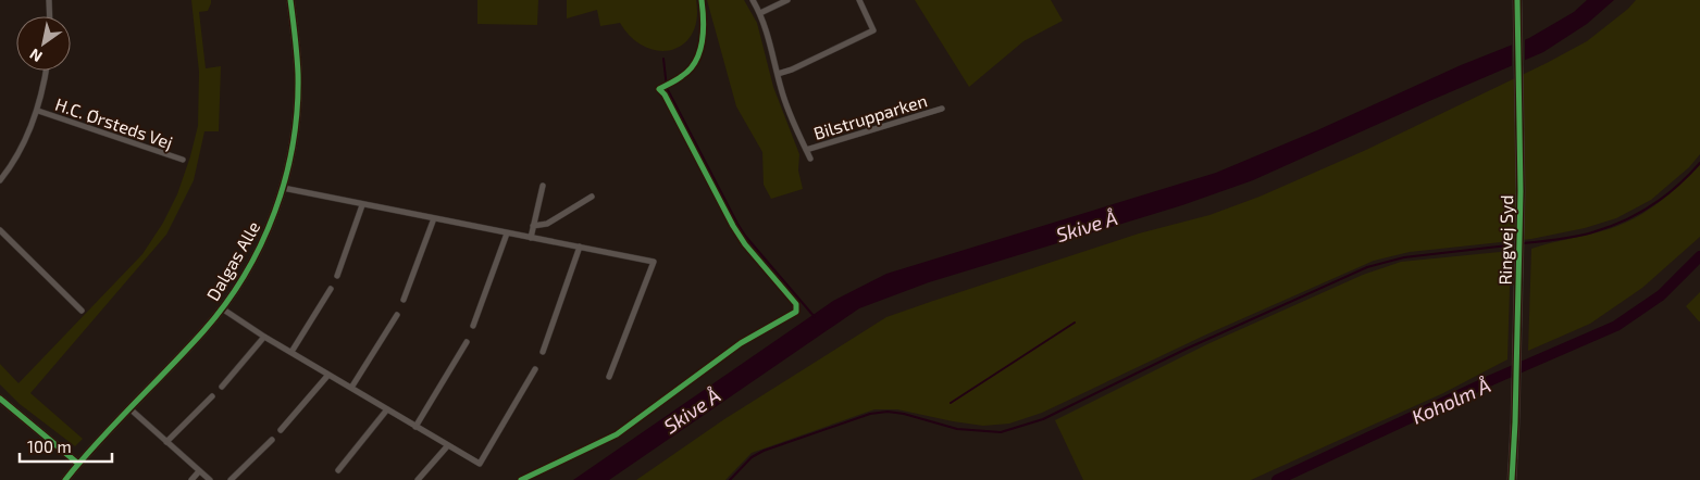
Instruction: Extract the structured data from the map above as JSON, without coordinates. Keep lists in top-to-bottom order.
{
  "streets": {
    "main road": ["Ringvej Syd"],
    "street": ["Bilstrupparken", "H.C. Ørsteds Vej", "Dalgas Alle"]
  },
  "water": ["Skive Å", "Koholm Å"],
  "scale_bar": "100 m",
  "north": "bottom left"
}
